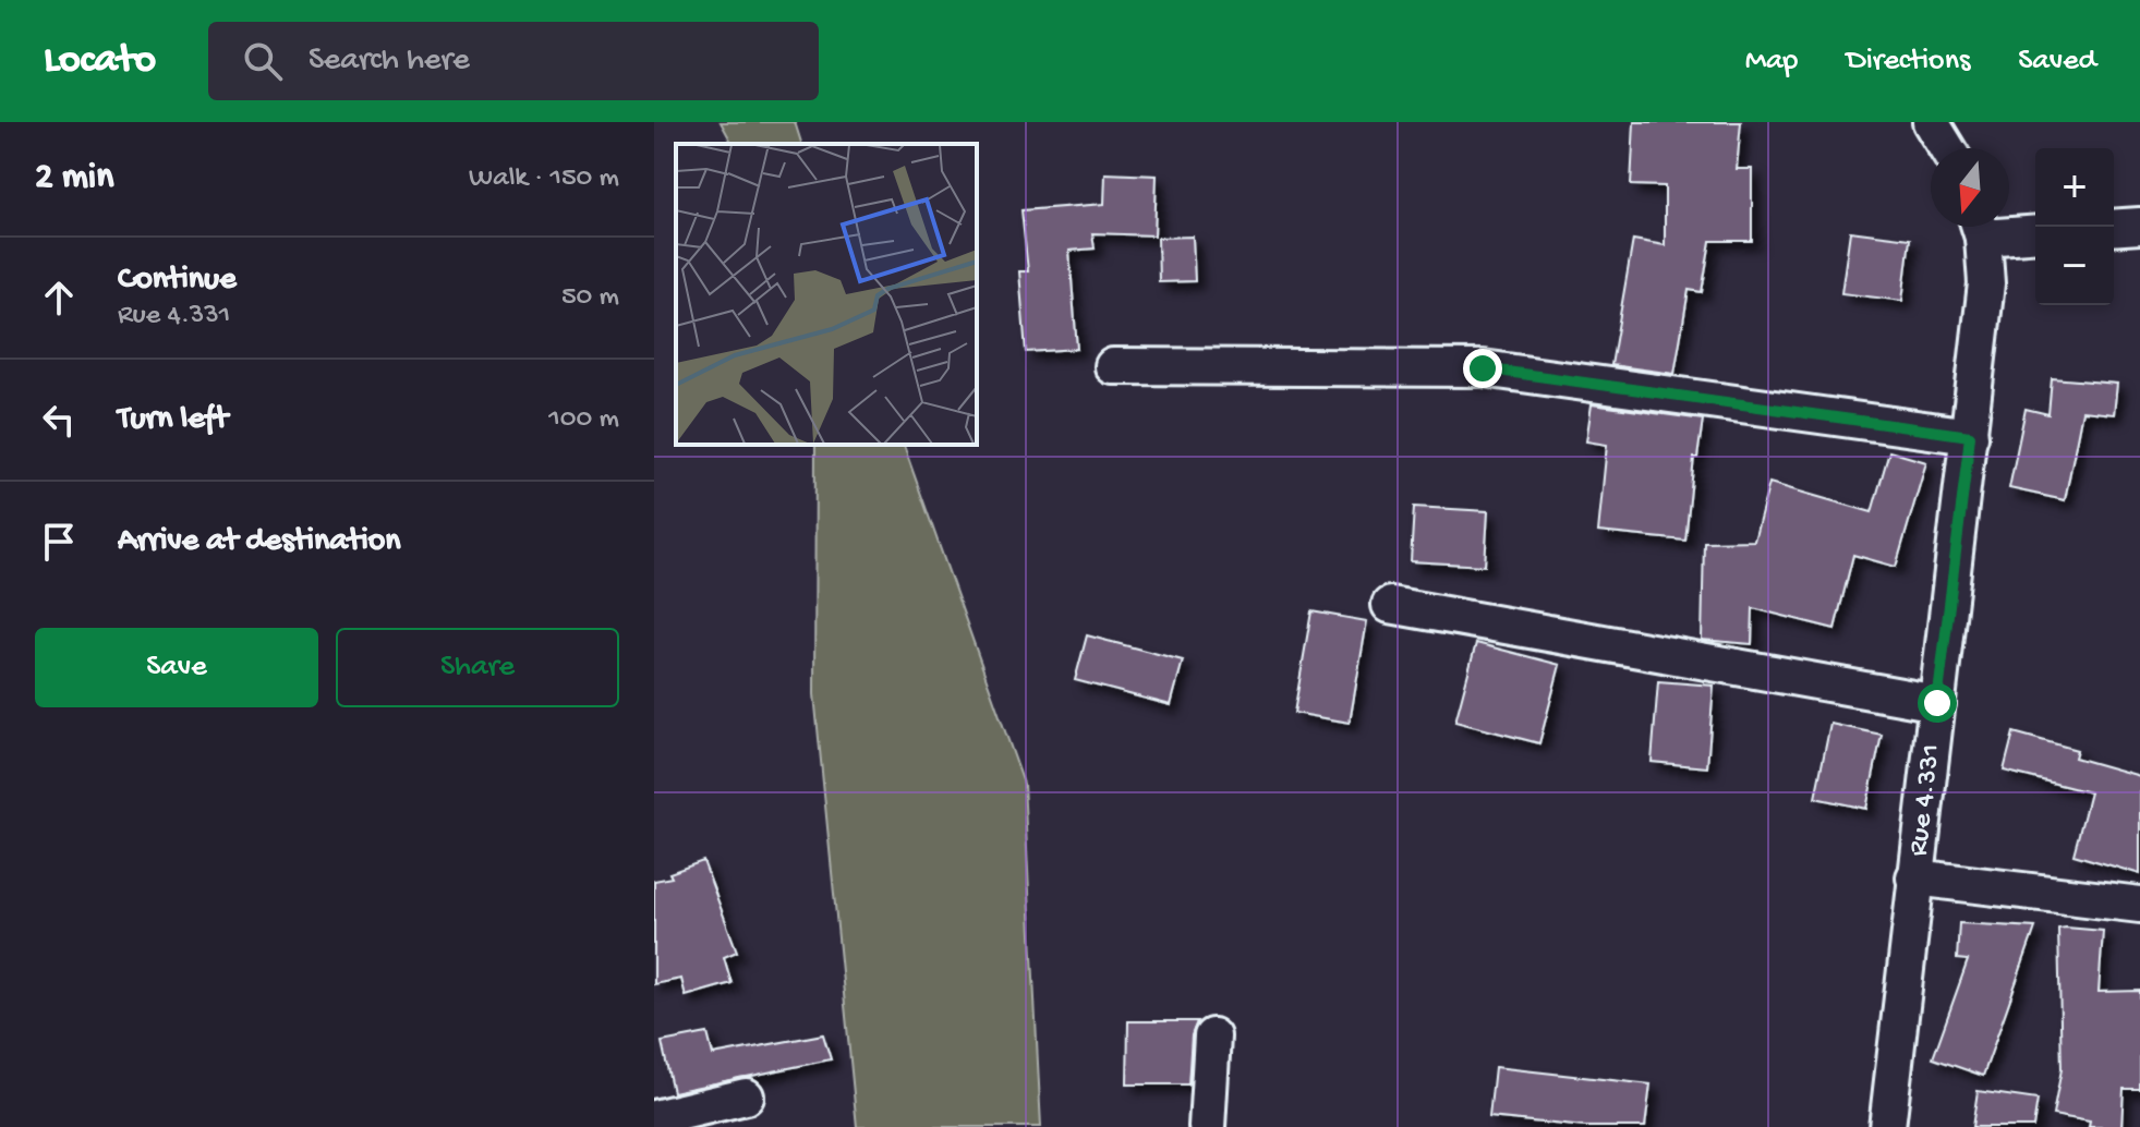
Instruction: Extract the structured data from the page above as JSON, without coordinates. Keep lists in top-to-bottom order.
{
  "streets": {
    "street": ["Rue 4.331"]
  },
  "north": "bottom",
  "page": {
    "header": "Locato",
    "search": "Search here",
    "nav": ["Map", "Directions", "Saved"],
    "heading": ["2 min", "Walk · 150 m"],
    "map_buttons": ["+", "−"],
    "list": [
      ["Continue", "Rue 4.331", "50 m"],
      ["Turn left", "100 m"],
      "Arrive at destination"
    ],
    "buttons": ["Save", "Share"]
  }
}
